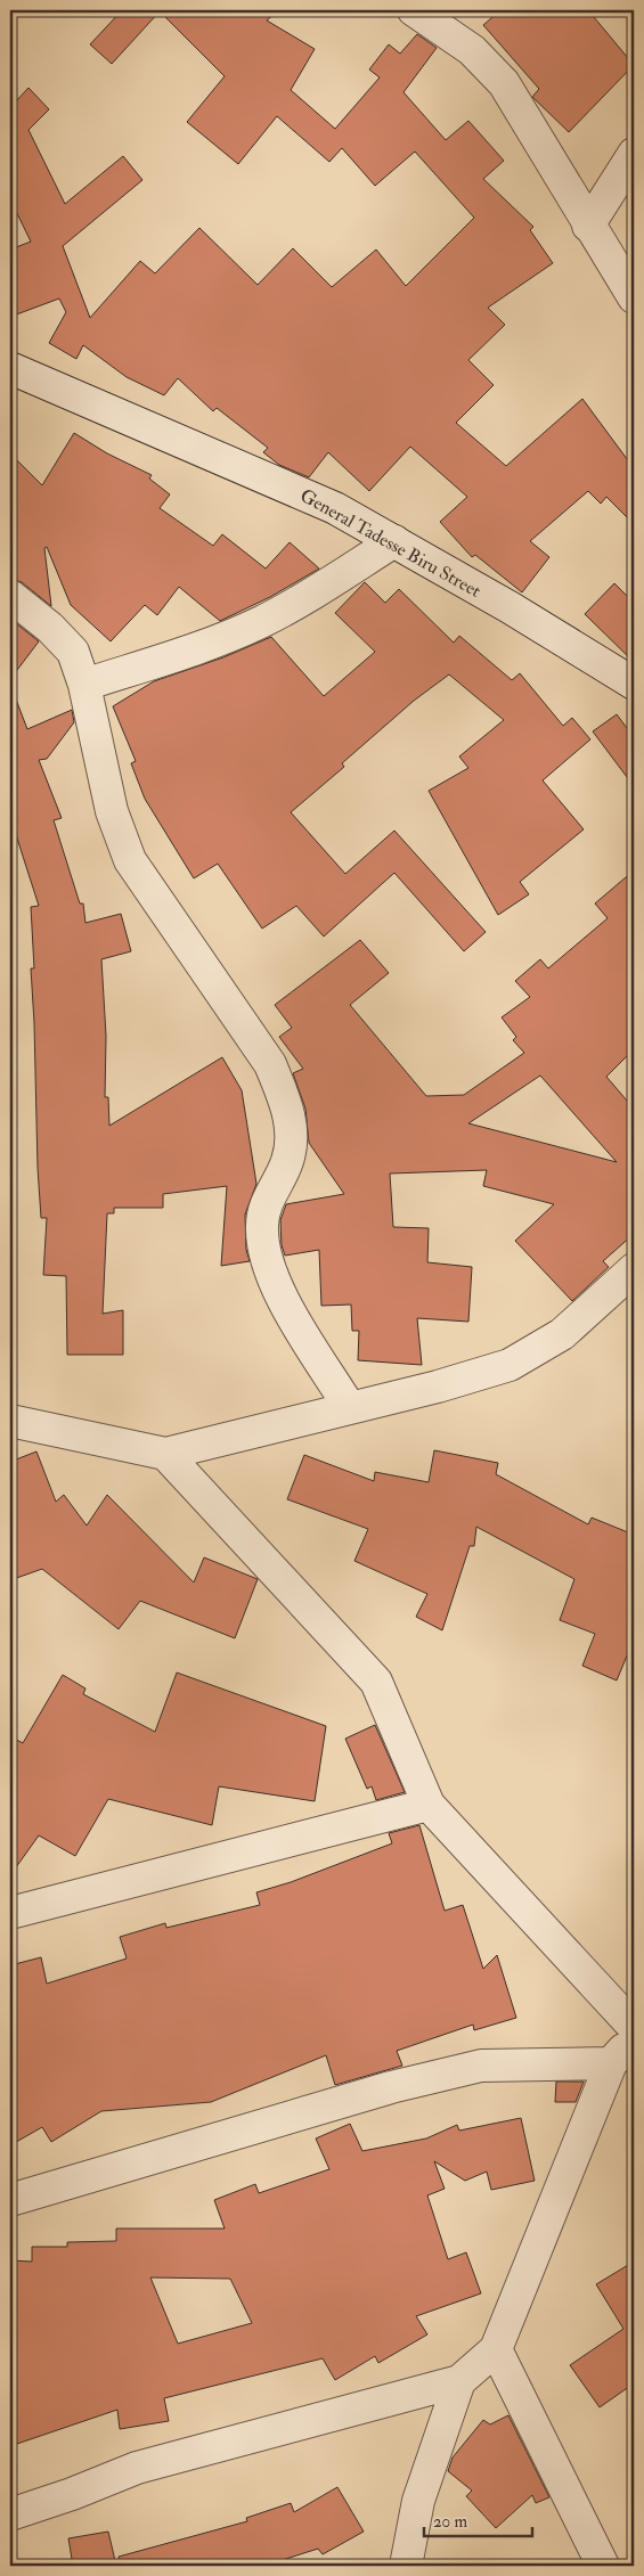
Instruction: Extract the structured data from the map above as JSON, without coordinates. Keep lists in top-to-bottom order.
{
  "streets": {
    "street": ["General Tadesse Biru Street"]
  },
  "scale_bar": "20 m"
}
